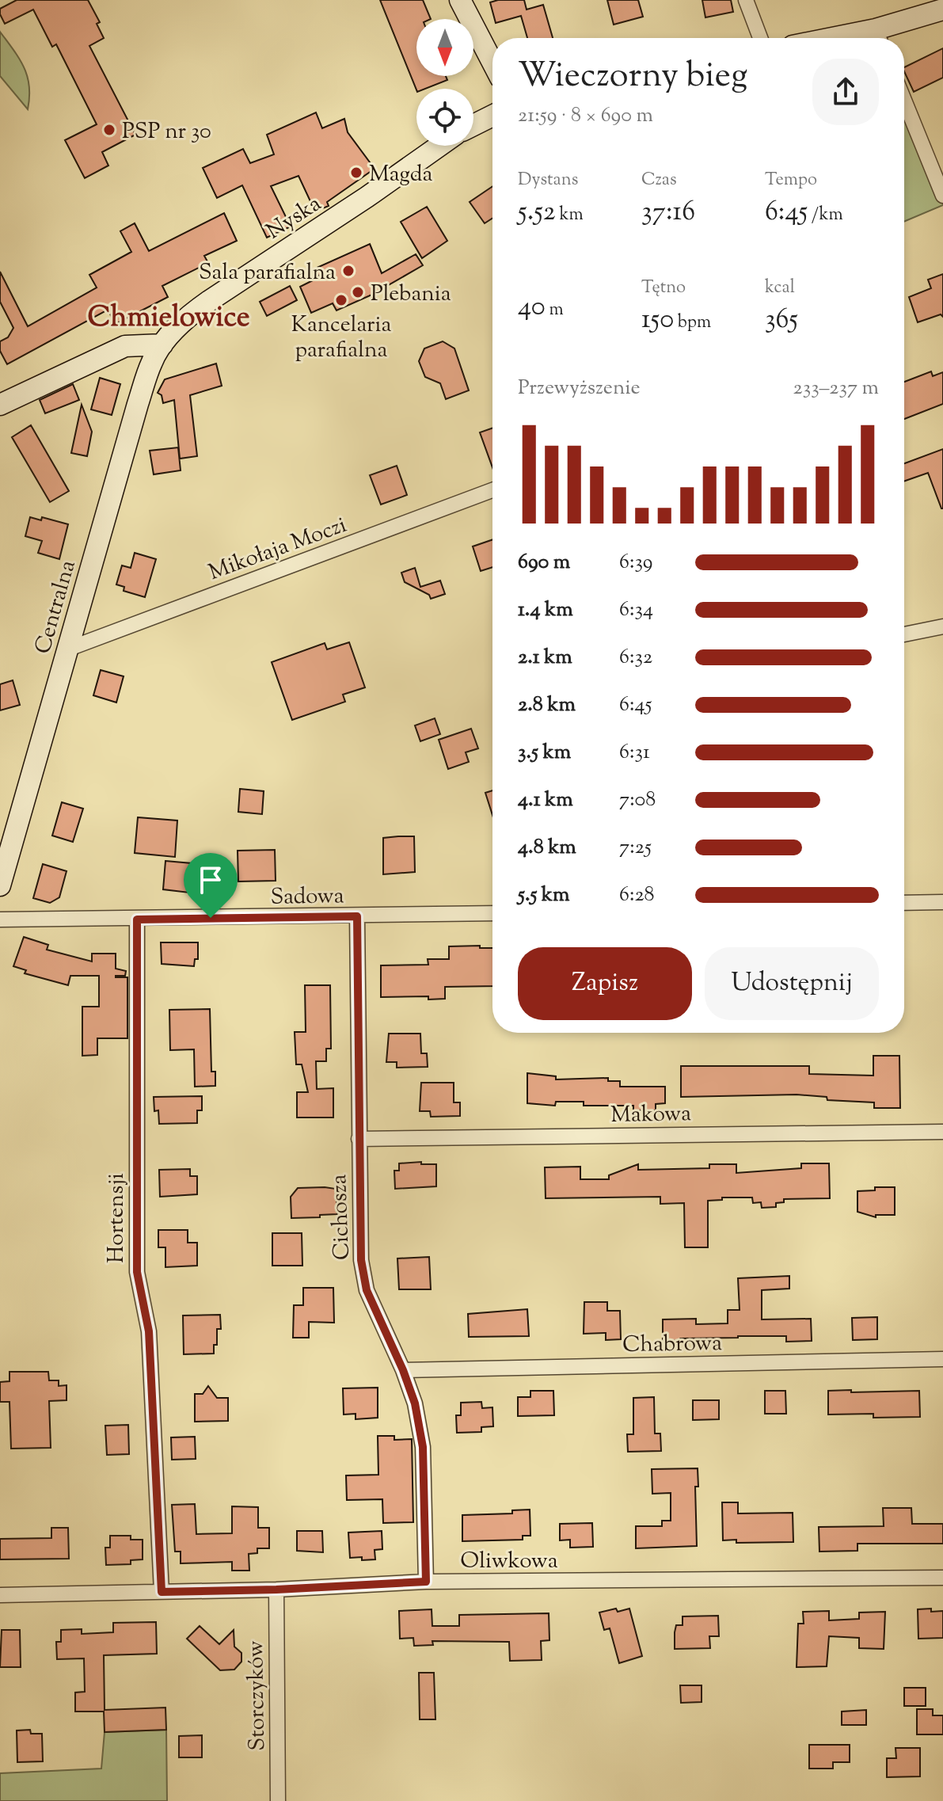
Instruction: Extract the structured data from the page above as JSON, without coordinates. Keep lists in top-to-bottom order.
{
  "streets": {
    "street": [
      "Nyska",
      "Mikołaja Moczi",
      "Centralna",
      "Sadowa",
      "Makowa",
      "Cichosza",
      "Hortensji",
      "Chabrowa",
      "Oliwkowa",
      "Storczyków"
    ]
  },
  "crossings": [
    ["Nyska", "Centralna"],
    ["Mikołaja Moczi", "Centralna"],
    ["Sadowa", "Cichosza"],
    ["Sadowa", "Hortensji"],
    ["Makowa", "Cichosza"],
    ["Cichosza", "Chabrowa"],
    ["Cichosza", "Oliwkowa"],
    ["Hortensji", "Oliwkowa"],
    ["Oliwkowa", "Storczyków"]
  ],
  "districts": ["Chmielowice"],
  "places": [
    "PSP nr 30",
    "Magda",
    "Sala parafialna",
    "Plebania",
    "Kancelaria parafialna"
  ],
  "north": "bottom",
  "page": {
    "heading": ["Wieczorny bieg", "21:59 · 8 × 690 m"],
    "stats": [
      ["Dystans", "5.52 km"],
      ["Czas", "37:16"],
      ["Tempo", "6:45 /km"],
      ["40 m"],
      ["Tętno", "150 bpm"],
      ["kcal", "365"]
    ],
    "chart": ["Przewyższenie", "233–237 m"],
    "list": [
      {
        "name": "690 m",
        "note": "6:39"
      },
      {
        "name": "1.4 km",
        "note": "6:34"
      },
      {
        "name": "2.1 km",
        "note": "6:32"
      },
      {
        "name": "2.8 km",
        "note": "6:45"
      },
      {
        "name": "3.5 km",
        "note": "6:31"
      },
      {
        "name": "4.1 km",
        "note": "7:08"
      },
      {
        "name": "4.8 km",
        "note": "7:25"
      },
      {
        "name": "5.5 km",
        "note": "6:28"
      }
    ],
    "buttons": ["Zapisz", "Udostępnij"]
  }
}
